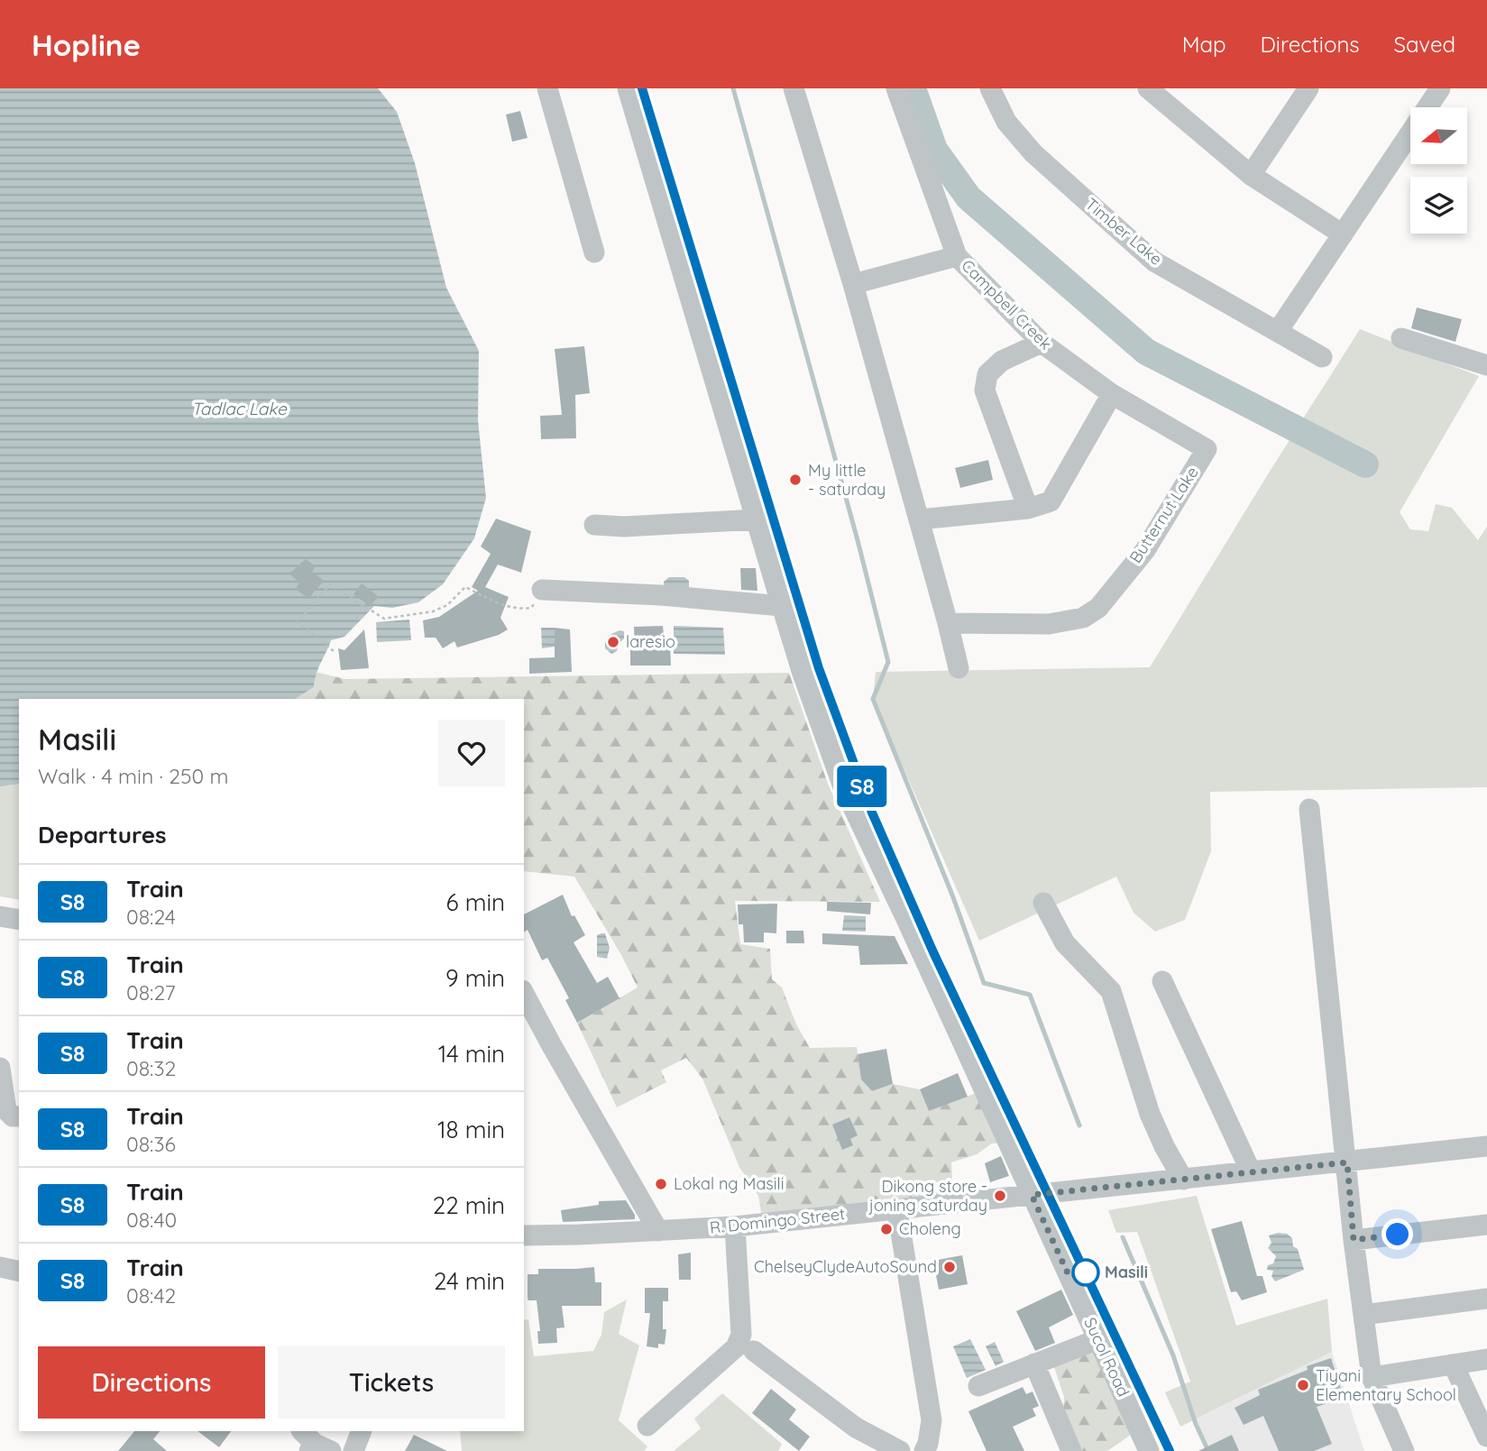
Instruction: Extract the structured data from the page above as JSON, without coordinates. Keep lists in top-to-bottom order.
{
  "streets": {
    "street": [
      "Timber Lake",
      "Campbell Creek",
      "Butternut Lake",
      "R. Domingo Street",
      "Sucol Road"
    ]
  },
  "crossings": [
    ["Campbell Creek", "Butternut Lake"],
    ["R. Domingo Street", "Sucol Road"]
  ],
  "water": ["Tadlac Lake"],
  "places": [
    "My little - saturday",
    "laresio",
    "Lokal ng Masili",
    "Dikong store - joning saturday",
    "Choleng",
    "ChelseyClydeAutoSound",
    "Masili",
    "Tiyani Elementary School"
  ],
  "north": "left",
  "page": {
    "header": "Hopline",
    "nav": ["Map", "Directions", "Saved"],
    "on_map": "S8",
    "heading": [
      ["Masili", "Walk · 4 min · 250 m"],
      "Departures"
    ],
    "list": [
      {
        "mark": "S8",
        "name": "Train",
        "note": "08:24",
        "value": "6 min"
      },
      {
        "mark": "S8",
        "name": "Train",
        "note": "08:27",
        "value": "9 min"
      },
      {
        "mark": "S8",
        "name": "Train",
        "note": "08:32",
        "value": "14 min"
      },
      {
        "mark": "S8",
        "name": "Train",
        "note": "08:36",
        "value": "18 min"
      },
      {
        "mark": "S8",
        "name": "Train",
        "note": "08:40",
        "value": "22 min"
      },
      {
        "mark": "S8",
        "name": "Train",
        "note": "08:42",
        "value": "24 min"
      }
    ],
    "buttons": ["Directions", "Tickets"]
  }
}
